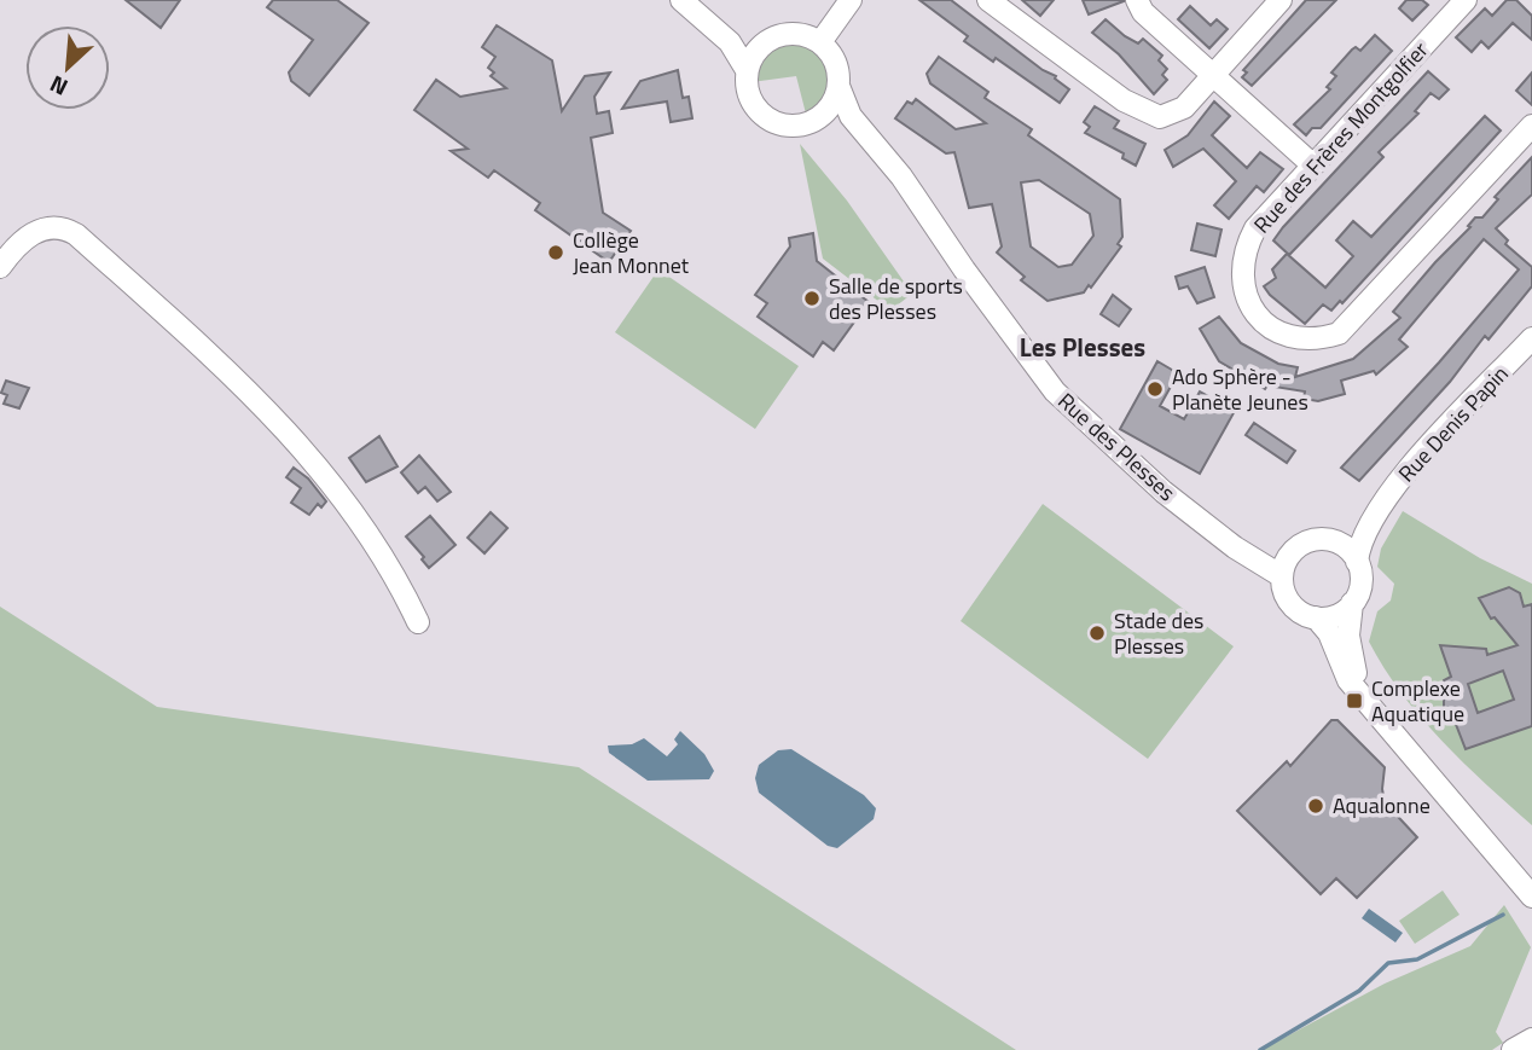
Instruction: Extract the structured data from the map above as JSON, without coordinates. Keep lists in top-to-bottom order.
{
  "streets": {
    "street": ["Rue des Frères Montgolfier", "Rue Denis Papin", "Rue des Plesses"]
  },
  "crossings": [
    ["Rue Denis Papin", "Rue des Plesses"]
  ],
  "districts": ["Les Plesses"],
  "places": {
    "other": [
      "Collège Jean Monnet",
      "Salle de sports des Plesses",
      "Ado Sphère - Planète Jeunes",
      "Stade des Plesses",
      "Aqualonne"
    ],
    "transit": ["Complexe Aquatique"]
  },
  "north": "bottom left"
}
